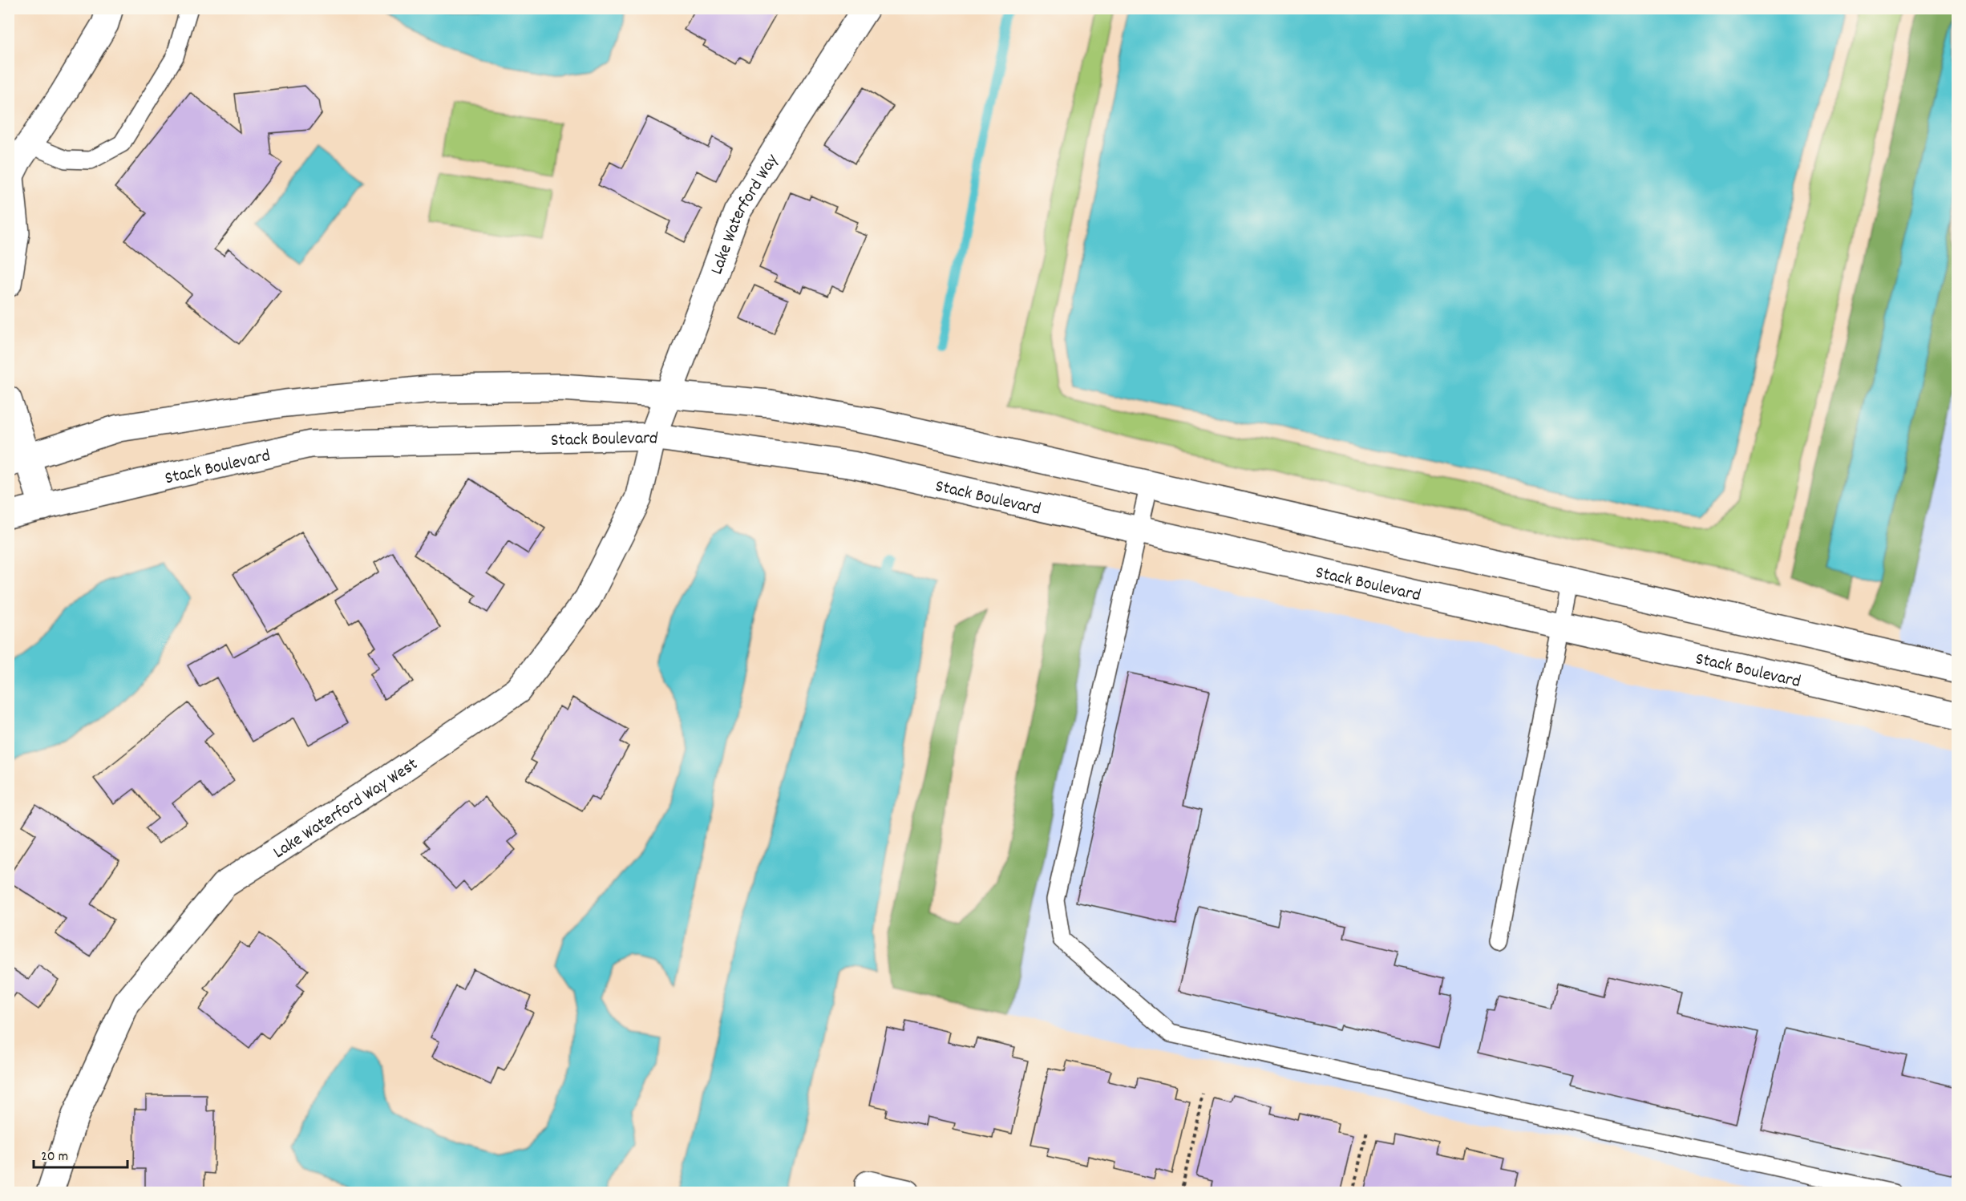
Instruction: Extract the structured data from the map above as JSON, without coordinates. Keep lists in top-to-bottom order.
{
  "streets": {
    "street": ["Lake Waterford Way", "Stack Boulevard", "Lake Waterford Way West"]
  },
  "crossings": [
    ["Lake Waterford Way", "Stack Boulevard"],
    ["Lake Waterford Way", "Lake Waterford Way West"],
    ["Stack Boulevard", "Lake Waterford Way West"]
  ],
  "scale_bar": "20 m"
}
